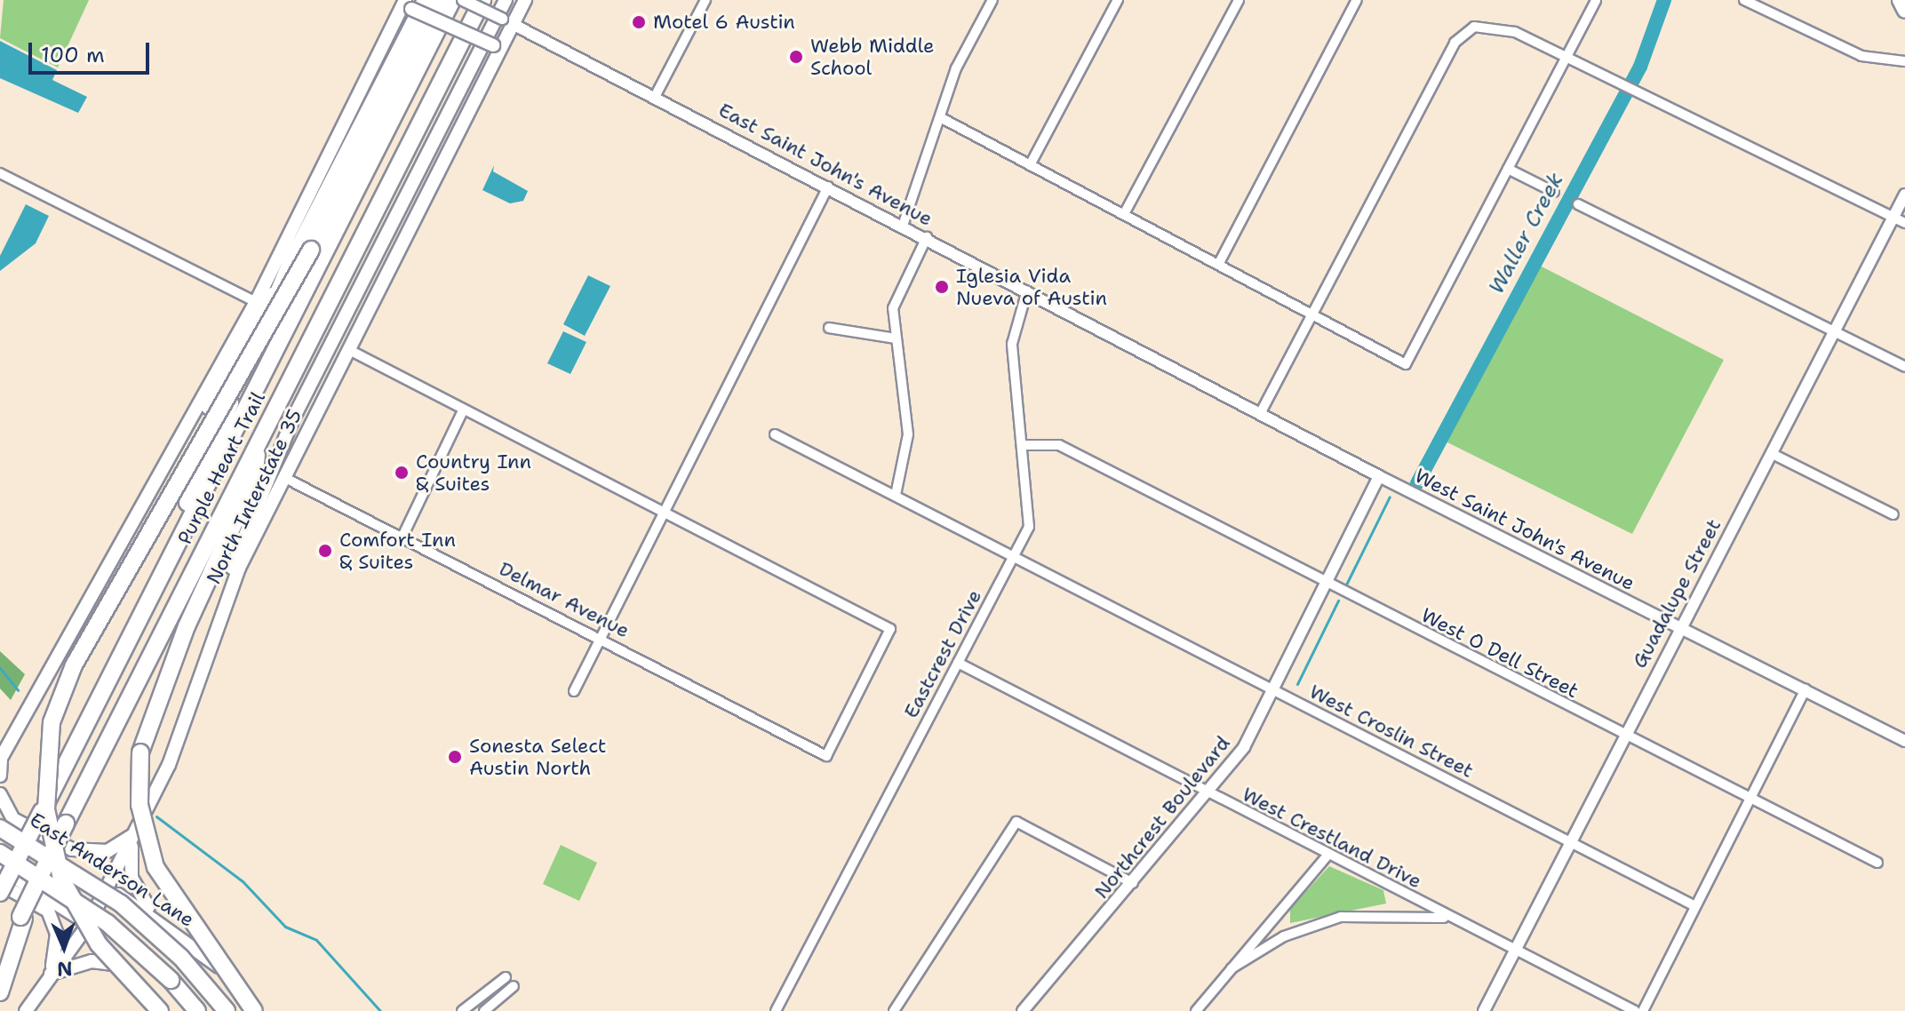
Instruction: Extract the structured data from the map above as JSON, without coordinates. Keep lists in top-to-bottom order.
{
  "streets": {
    "highway": ["Purple Heart Trail"],
    "main road": ["North Interstate 35", "East Anderson Lane"],
    "street": [
      "East Saint John's Avenue",
      "West Saint John's Avenue",
      "Guadalupe Street",
      "Delmar Avenue",
      "West O Dell Street",
      "Eastcrest Drive",
      "West Croslin Street",
      "Northcrest Boulevard",
      "West Crestland Drive"
    ]
  },
  "crossings": [
    ["East Saint John's Avenue", "North Interstate 35"],
    ["East Saint John's Avenue", "West Saint John's Avenue"],
    ["East Saint John's Avenue", "Eastcrest Drive"],
    ["North Interstate 35", "Delmar Avenue"],
    ["North Interstate 35", "East Anderson Lane"],
    ["West Saint John's Avenue", "Guadalupe Street"],
    ["West Saint John's Avenue", "Northcrest Boulevard"],
    ["Guadalupe Street", "West O Dell Street"],
    ["Guadalupe Street", "West Croslin Street"],
    ["Guadalupe Street", "West Crestland Drive"],
    ["West O Dell Street", "Eastcrest Drive"],
    ["West O Dell Street", "Northcrest Boulevard"],
    ["Eastcrest Drive", "West Croslin Street"],
    ["Eastcrest Drive", "West Crestland Drive"],
    ["West Croslin Street", "Northcrest Boulevard"],
    ["Northcrest Boulevard", "West Crestland Drive"]
  ],
  "water": ["Waller Creek"],
  "places": [
    "Motel 6 Austin",
    "Webb Middle School",
    "Iglesia Vida Nueva of Austin",
    "Country Inn & Suites",
    "Comfort Inn & Suites",
    "Sonesta Select Austin North"
  ],
  "scale_bar": "100 m",
  "north": "bottom"
}
